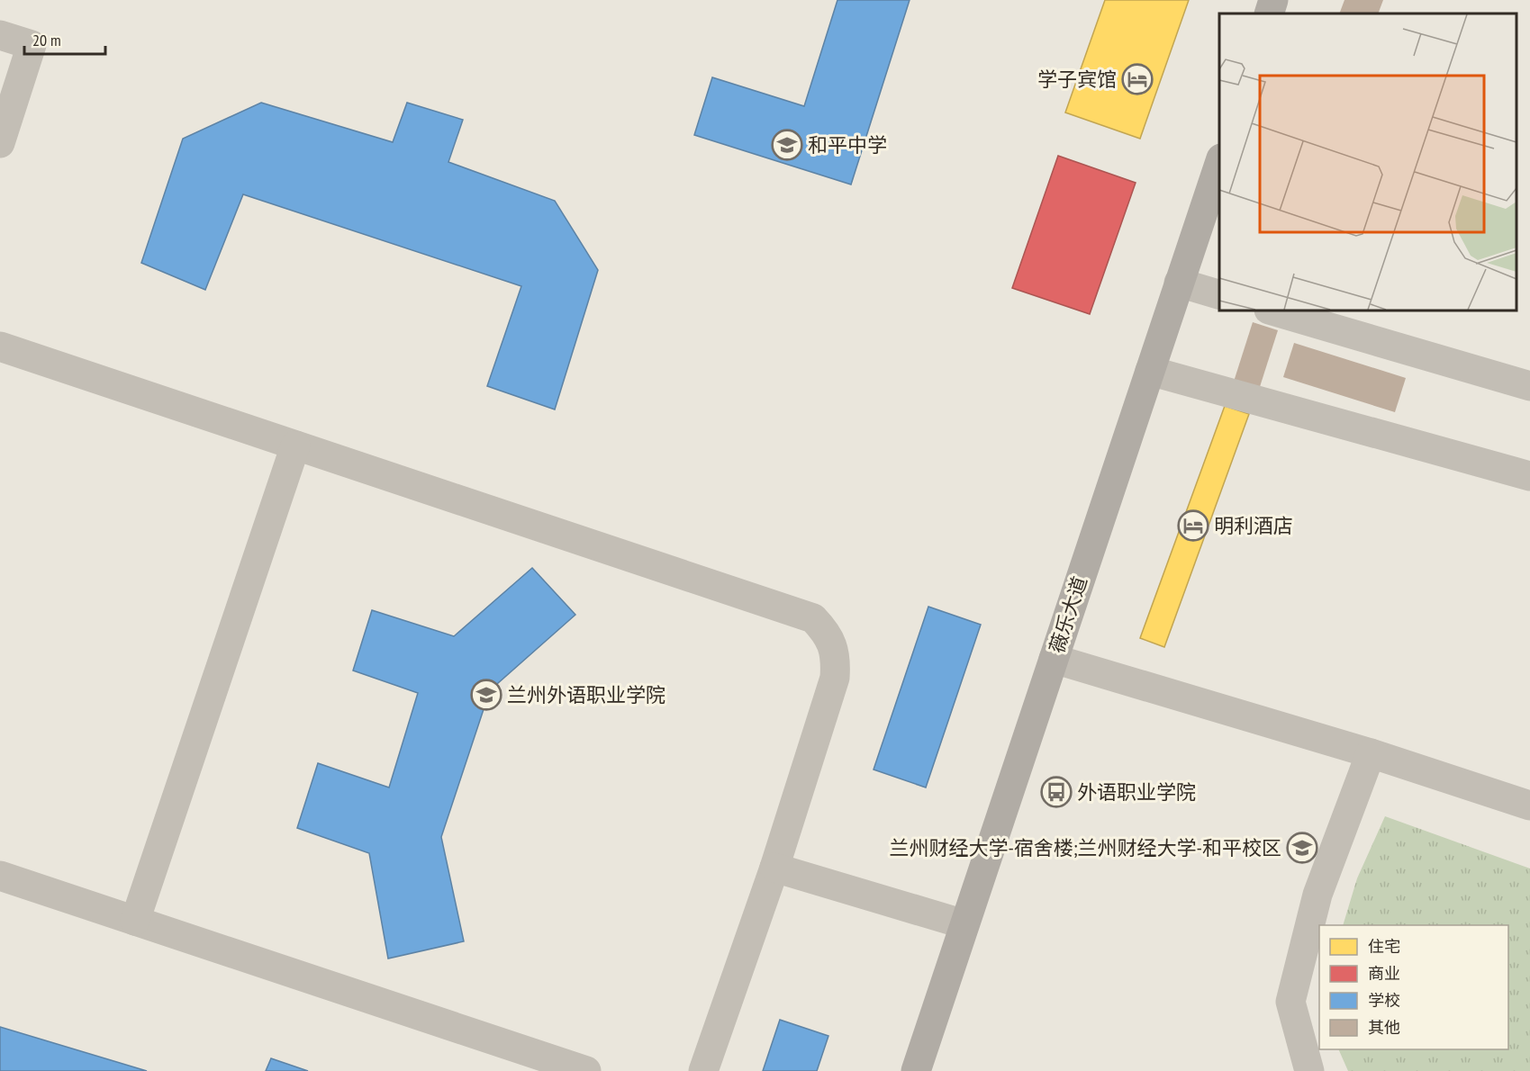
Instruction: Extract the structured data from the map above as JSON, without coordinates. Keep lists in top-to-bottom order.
{
  "streets": {
    "main road": ["薇乐大道"]
  },
  "places": {
    "hotel": ["学子宾馆", "明利酒店"],
    "school or university": ["和平中学", "兰州外语职业学院", "兰州财经大学-宿舍楼;兰州财经大学-和平校区"],
    "bus stop": ["外语职业学院"]
  },
  "legend": [
    "住宅",
    "商业",
    "学校",
    "其他"
  ],
  "scale_bar": "20 m"
}
